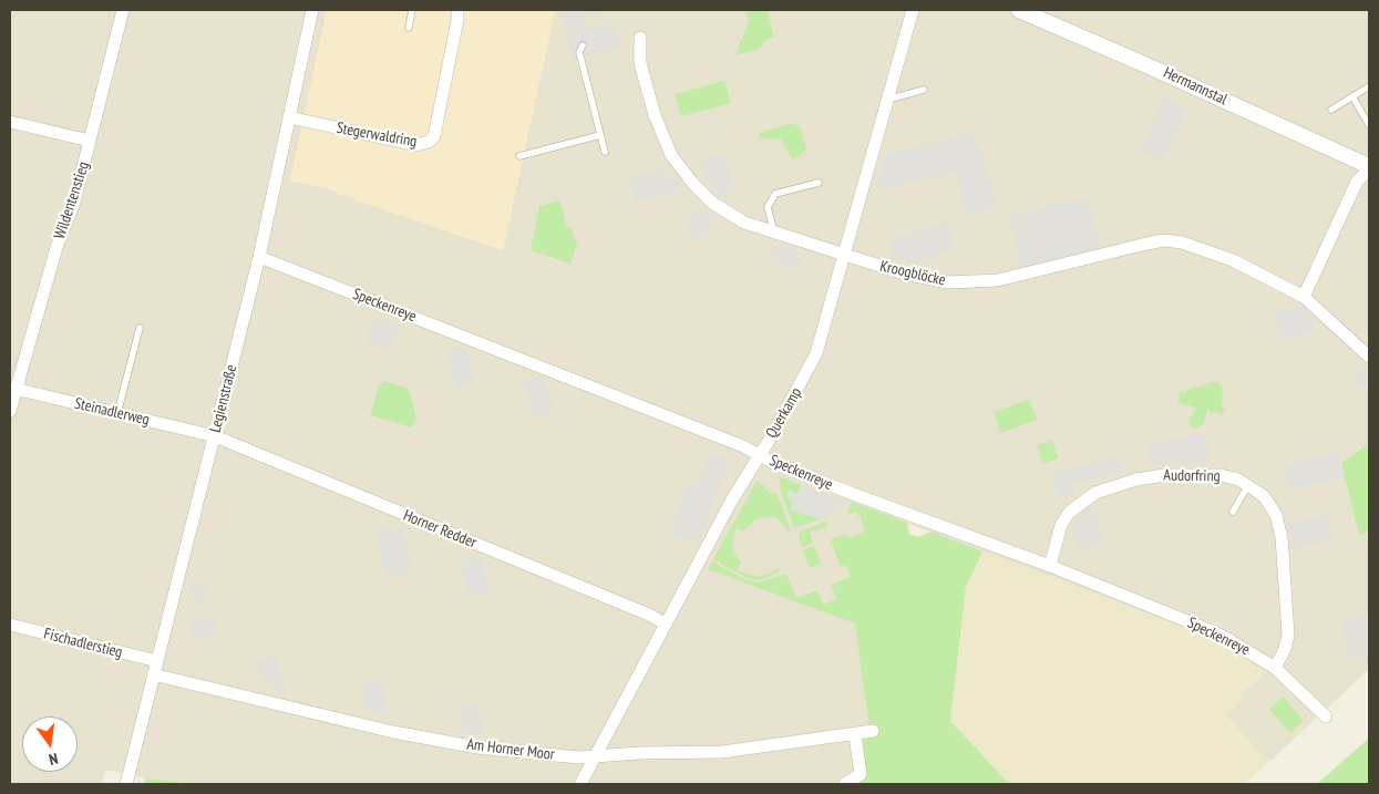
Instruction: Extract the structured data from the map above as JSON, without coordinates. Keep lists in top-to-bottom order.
{
  "streets": {
    "street": [
      "Hermannstal",
      "Stegerwaldring",
      "Wildentenstieg",
      "Kroogblöcke",
      "Speckenreye",
      "Legienstraße",
      "Steinadlerweg",
      "Querkamp",
      "Audorfring",
      "Horner Redder",
      "Fischadlerstieg",
      "Am Horner Moor"
    ]
  },
  "crossings": [
    ["Stegerwaldring", "Legienstraße"],
    ["Wildentenstieg", "Steinadlerweg"],
    ["Kroogblöcke", "Querkamp"],
    ["Speckenreye", "Legienstraße"],
    ["Speckenreye", "Querkamp"],
    ["Speckenreye", "Audorfring"],
    ["Legienstraße", "Steinadlerweg"],
    ["Legienstraße", "Horner Redder"],
    ["Legienstraße", "Fischadlerstieg"],
    ["Legienstraße", "Am Horner Moor"],
    ["Steinadlerweg", "Horner Redder"],
    ["Querkamp", "Horner Redder"],
    ["Querkamp", "Am Horner Moor"]
  ],
  "north": "bottom"
}
